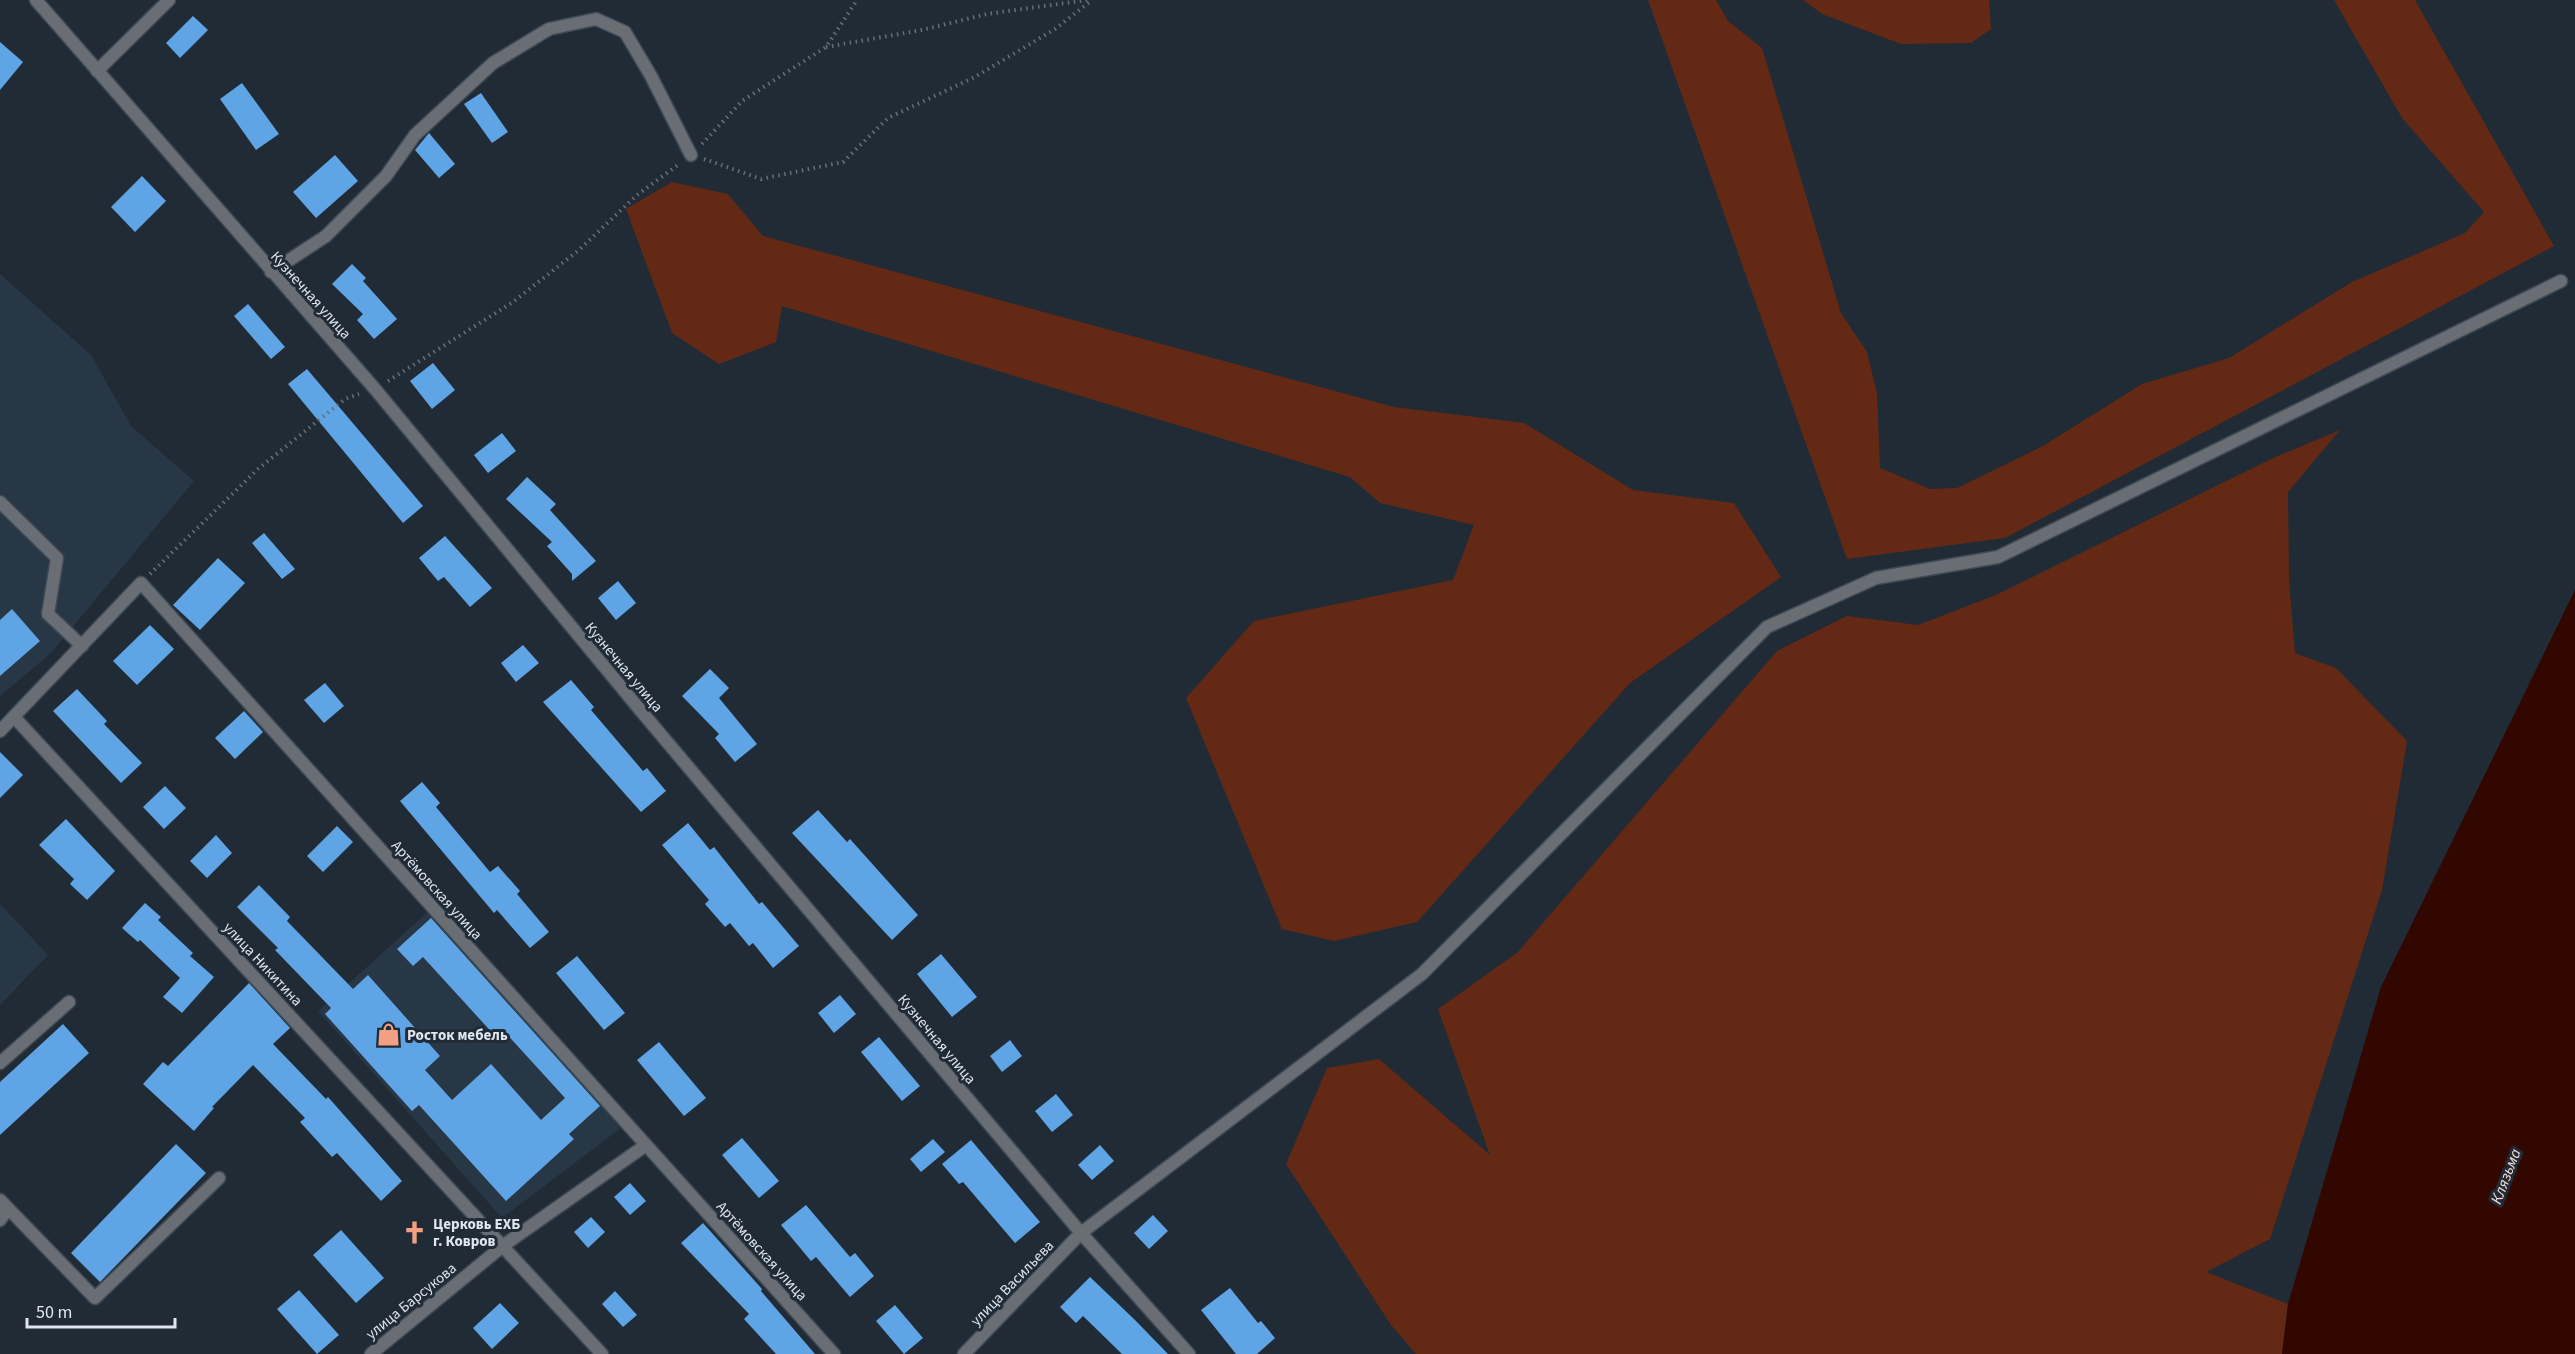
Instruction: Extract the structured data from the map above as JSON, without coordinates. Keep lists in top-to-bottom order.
{
  "streets": {
    "street": [
      "Кузнечная улица",
      "Артёмовская улица",
      "улица Никитина",
      "улица Васильева",
      "улица Барсукова"
    ]
  },
  "crossings": [
    ["Кузнечная улица", "улица Васильева"],
    ["Артёмовская улица", "улица Барсукова"],
    ["улица Никитина", "улица Барсукова"]
  ],
  "water": ["Клязьма"],
  "places": {
    "shop": ["Росток мебель"],
    "church": ["Церковь ЕХБ г. Ковров"]
  },
  "scale_bar": "50 m"
}
